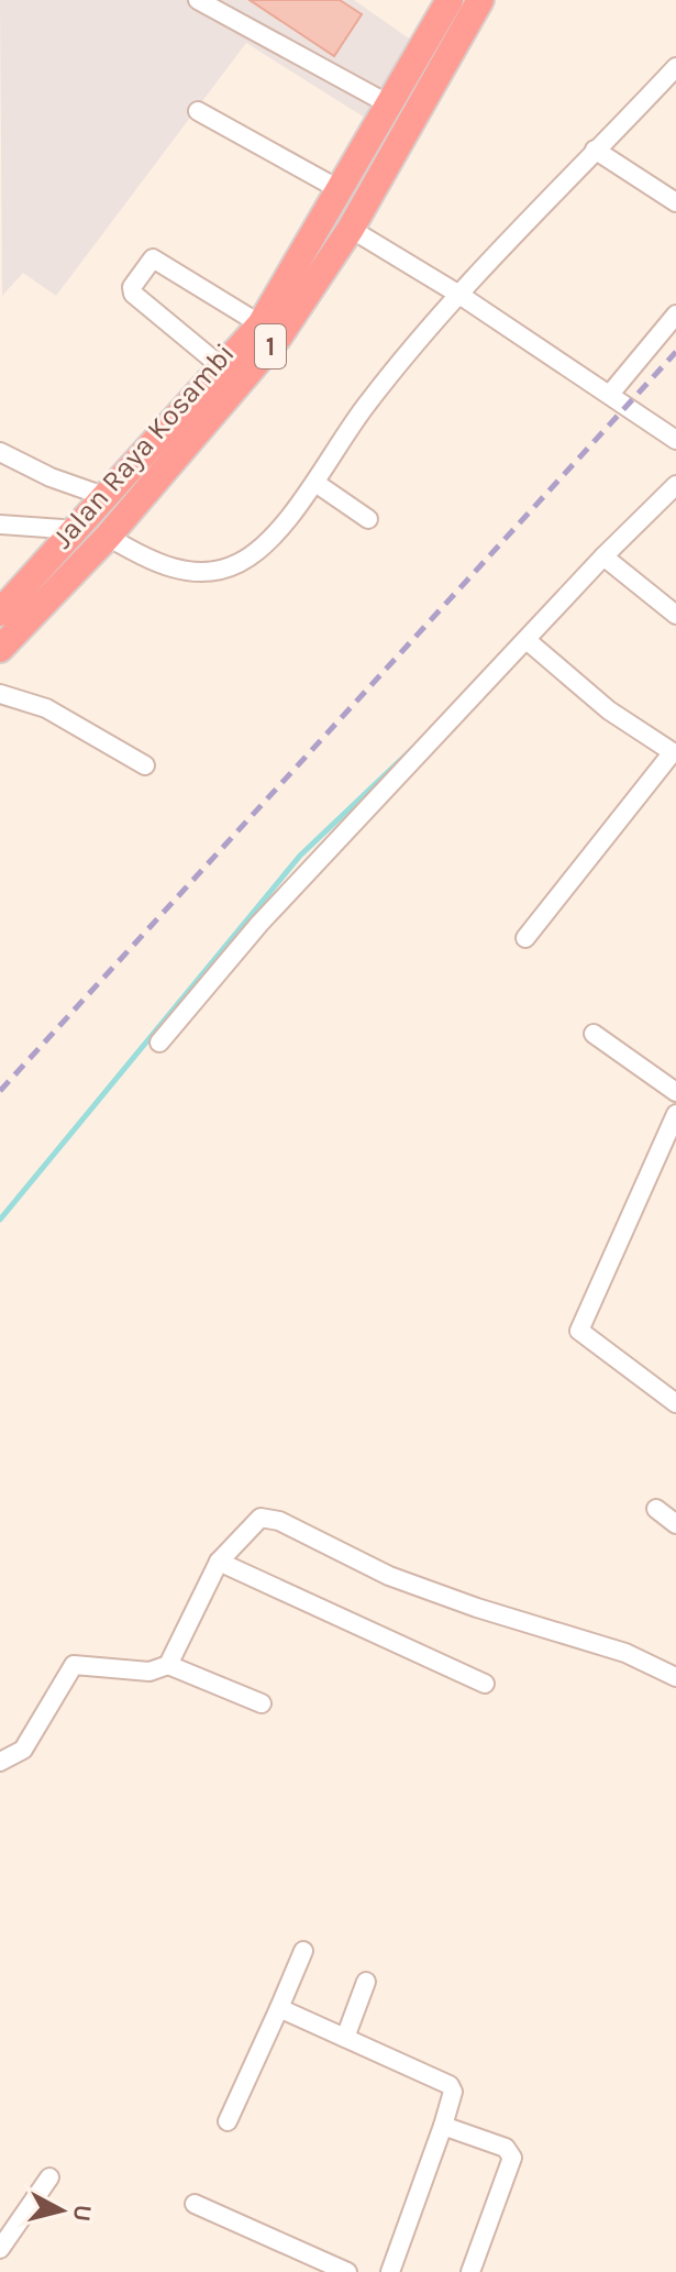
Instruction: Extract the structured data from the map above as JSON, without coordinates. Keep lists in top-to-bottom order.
{
  "streets": {
    "highway": ["1", "Jalan Raya Kosambi"]
  },
  "north": "right"
}
